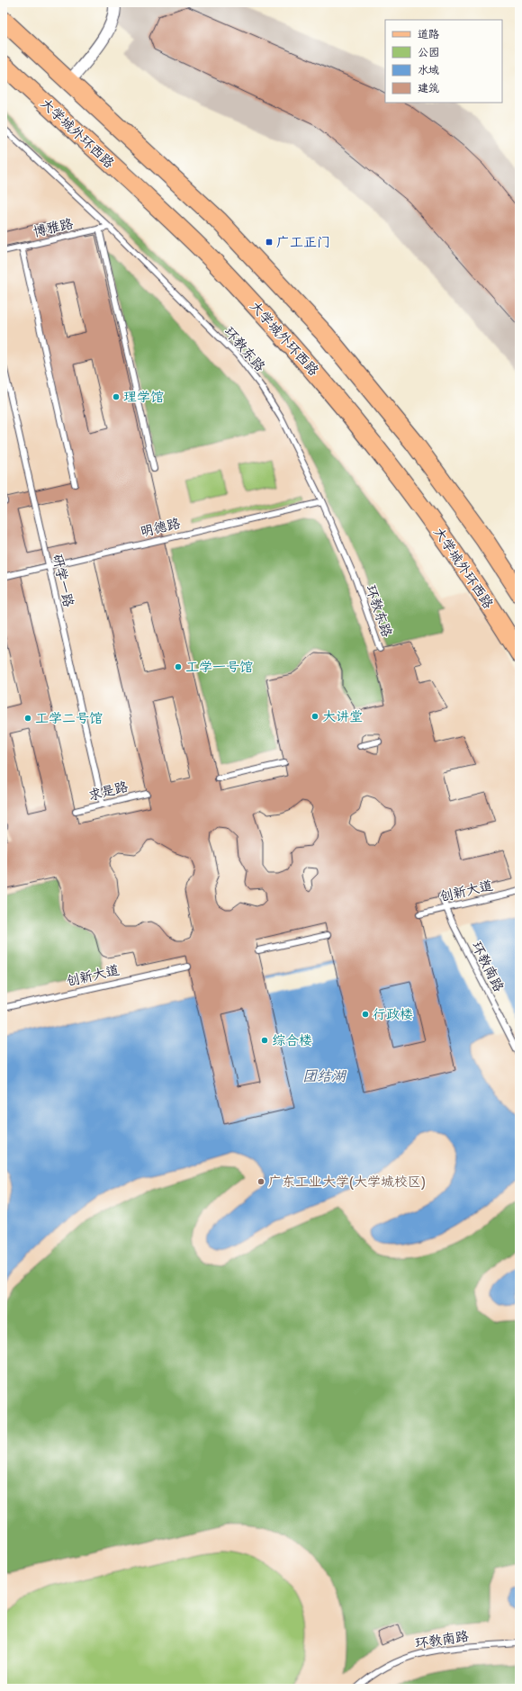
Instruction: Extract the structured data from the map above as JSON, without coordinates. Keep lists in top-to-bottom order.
{
  "streets": {
    "main road": ["大学城外环西路"],
    "lane": [
      "博雅路",
      "环教东路",
      "明德路",
      "研学一路",
      "求是路",
      "创新大道",
      "环教南路"
    ]
  },
  "crossings": [
    ["博雅路", "环教东路"],
    ["环教东路", "明德路"],
    ["明德路", "研学一路"],
    ["研学一路", "求是路"],
    ["创新大道", "环教南路"]
  ],
  "water": ["团结湖"],
  "places": {
    "transit": ["广工正门"],
    "other": [
      "理学馆",
      "工学一号馆",
      "大讲堂",
      "工学二号馆",
      "行政楼",
      "综合楼",
      "广东工业大学(大学城校区)"
    ]
  },
  "legend": [
    "道路",
    "公园",
    "水域",
    "建筑"
  ]
}
